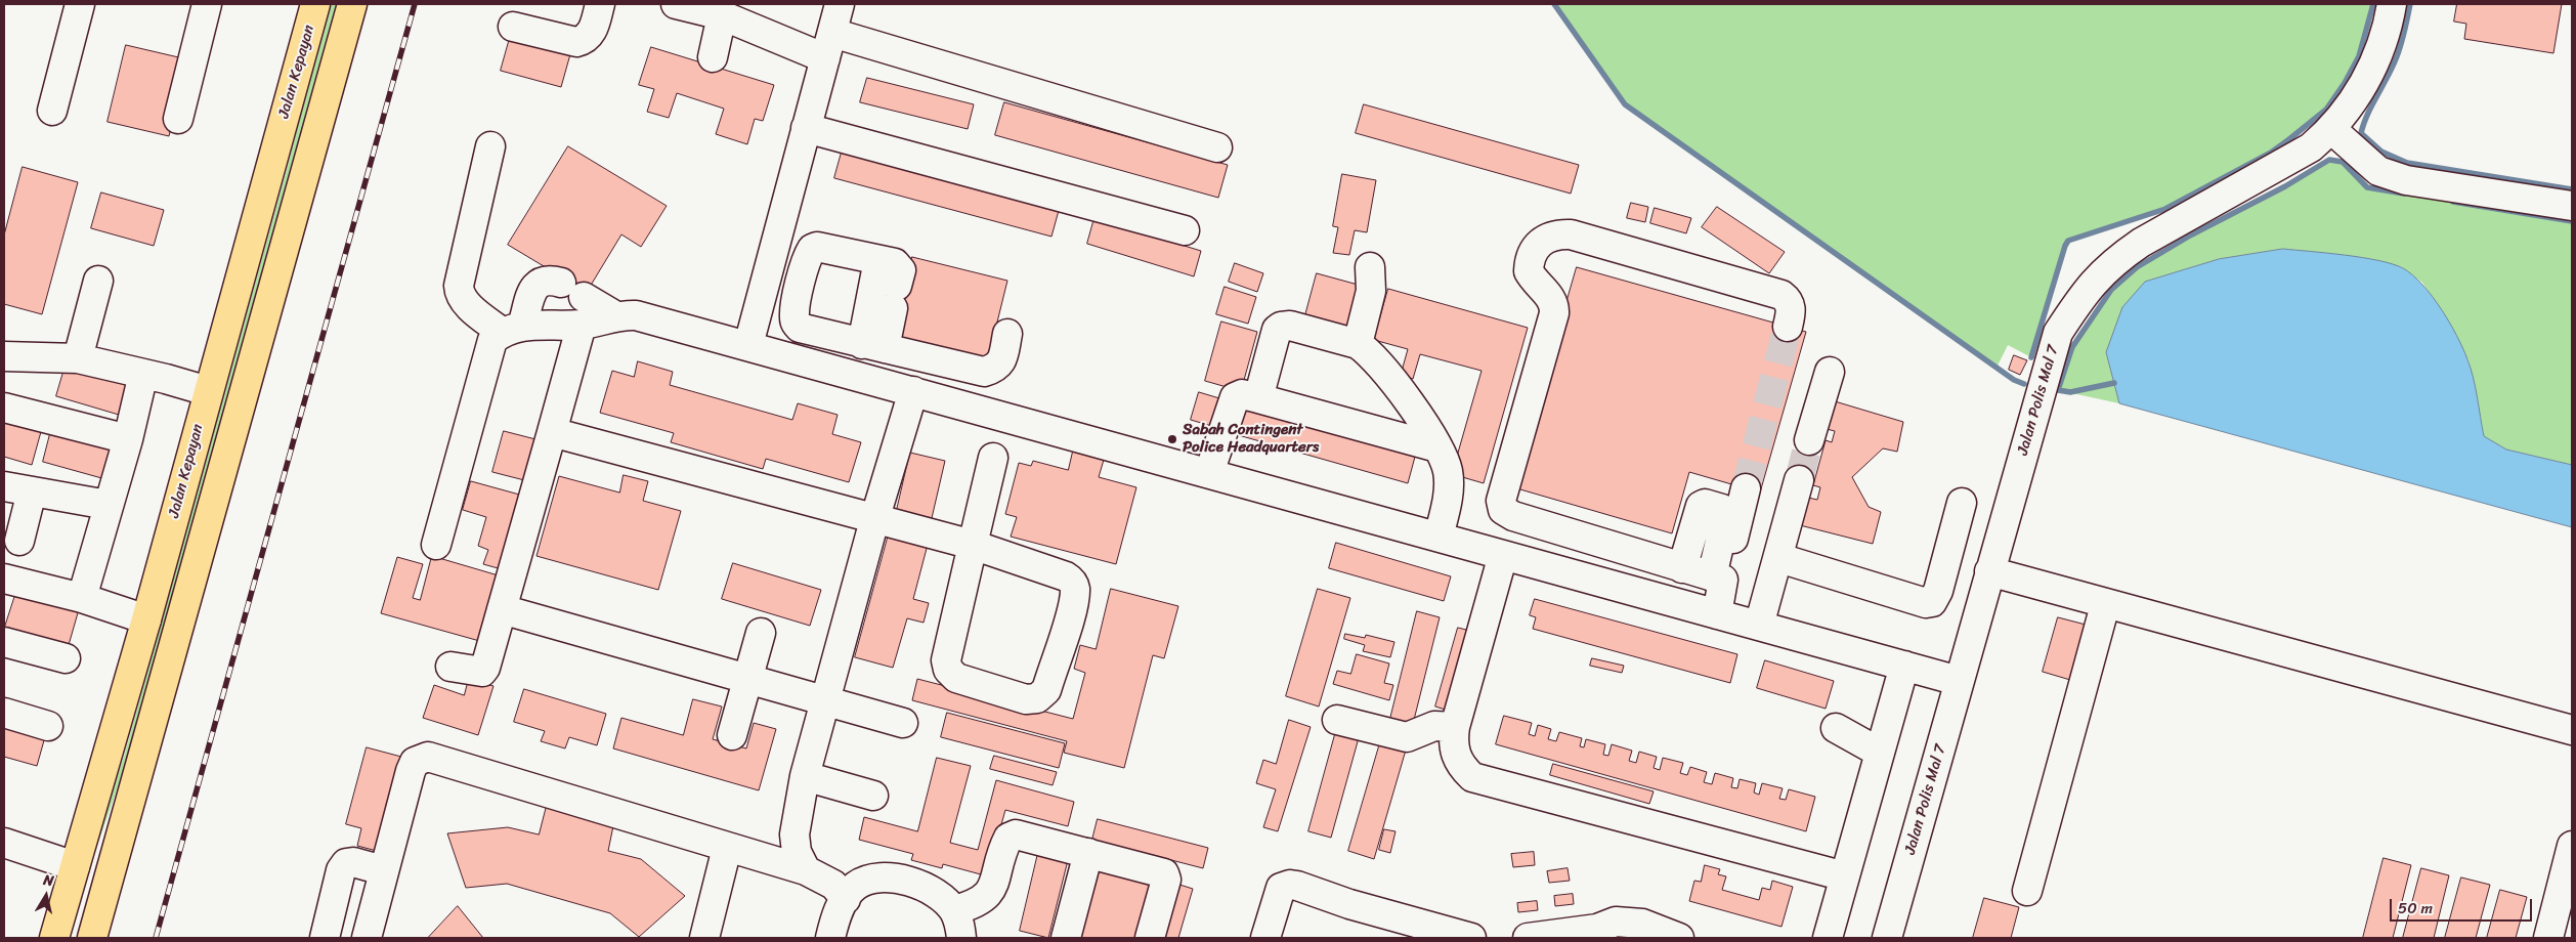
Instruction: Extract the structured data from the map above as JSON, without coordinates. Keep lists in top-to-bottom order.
{
  "streets": {
    "highway": ["Jalan Kepayan"],
    "street": ["Jalan Polis Mal 7"]
  },
  "places": ["Sabah Contingent Police Headquarters"],
  "scale_bar": "50 m",
  "north": "top"
}
